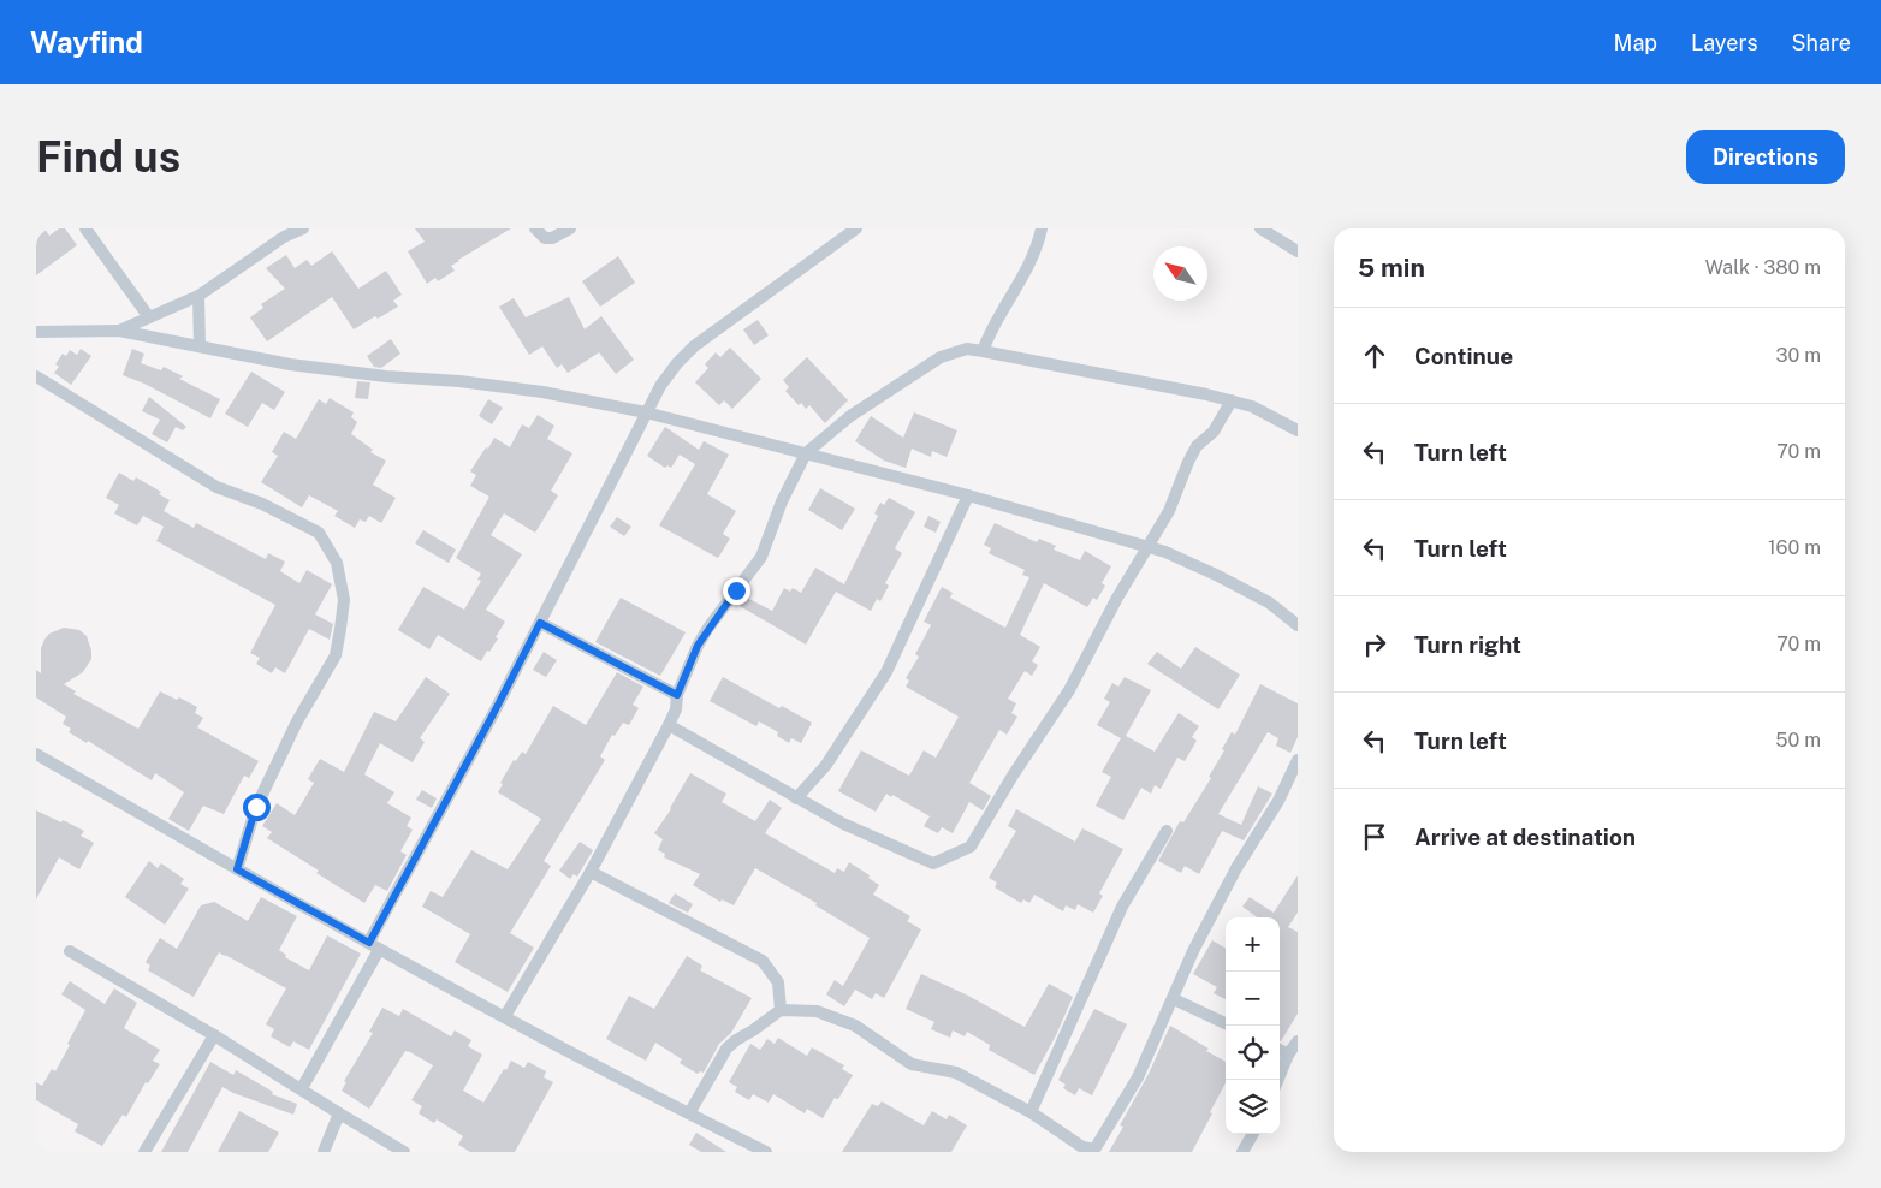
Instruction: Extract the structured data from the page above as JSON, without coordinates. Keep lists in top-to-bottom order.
{
  "north": "top left",
  "page": {
    "header": "Wayfind",
    "nav": ["Map", "Layers", "Share"],
    "buttons": "Directions",
    "title": "Find us",
    "heading": ["5 min", "Walk · 380 m"],
    "list": [
      ["Continue", "30 m"],
      ["Turn left", "70 m"],
      ["Turn left", "160 m"],
      ["Turn right", "70 m"],
      ["Turn left", "50 m"],
      "Arrive at destination"
    ],
    "map_buttons": ["+", "−"]
  }
}
